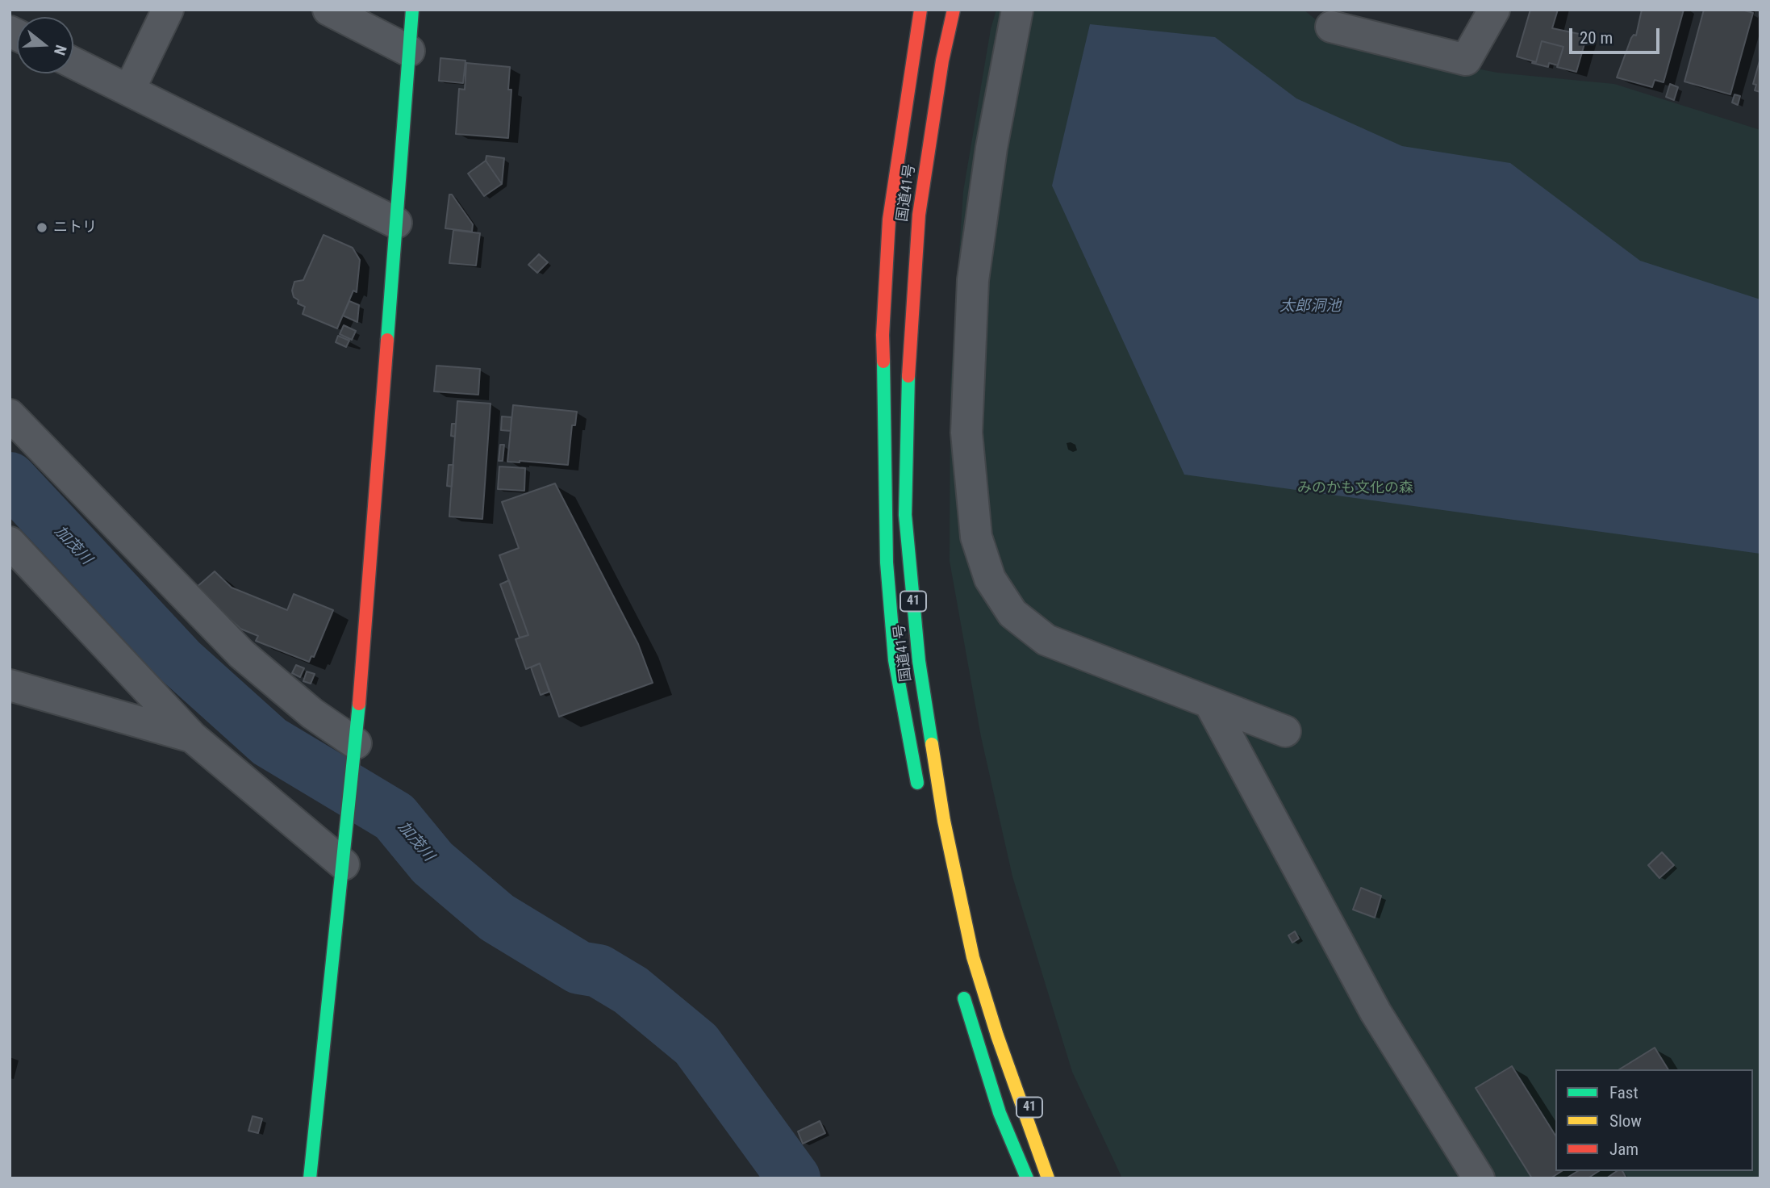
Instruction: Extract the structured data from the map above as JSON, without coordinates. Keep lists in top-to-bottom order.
{
  "streets": {
    "main road": ["国道41号", "41"]
  },
  "water": ["太郎洞池", "加茂川"],
  "parks": ["みのかも文化の森"],
  "places": ["ニトリ"],
  "legend": ["Fast", "Slow", "Jam"],
  "scale_bar": "20 m",
  "north": "right"
}
